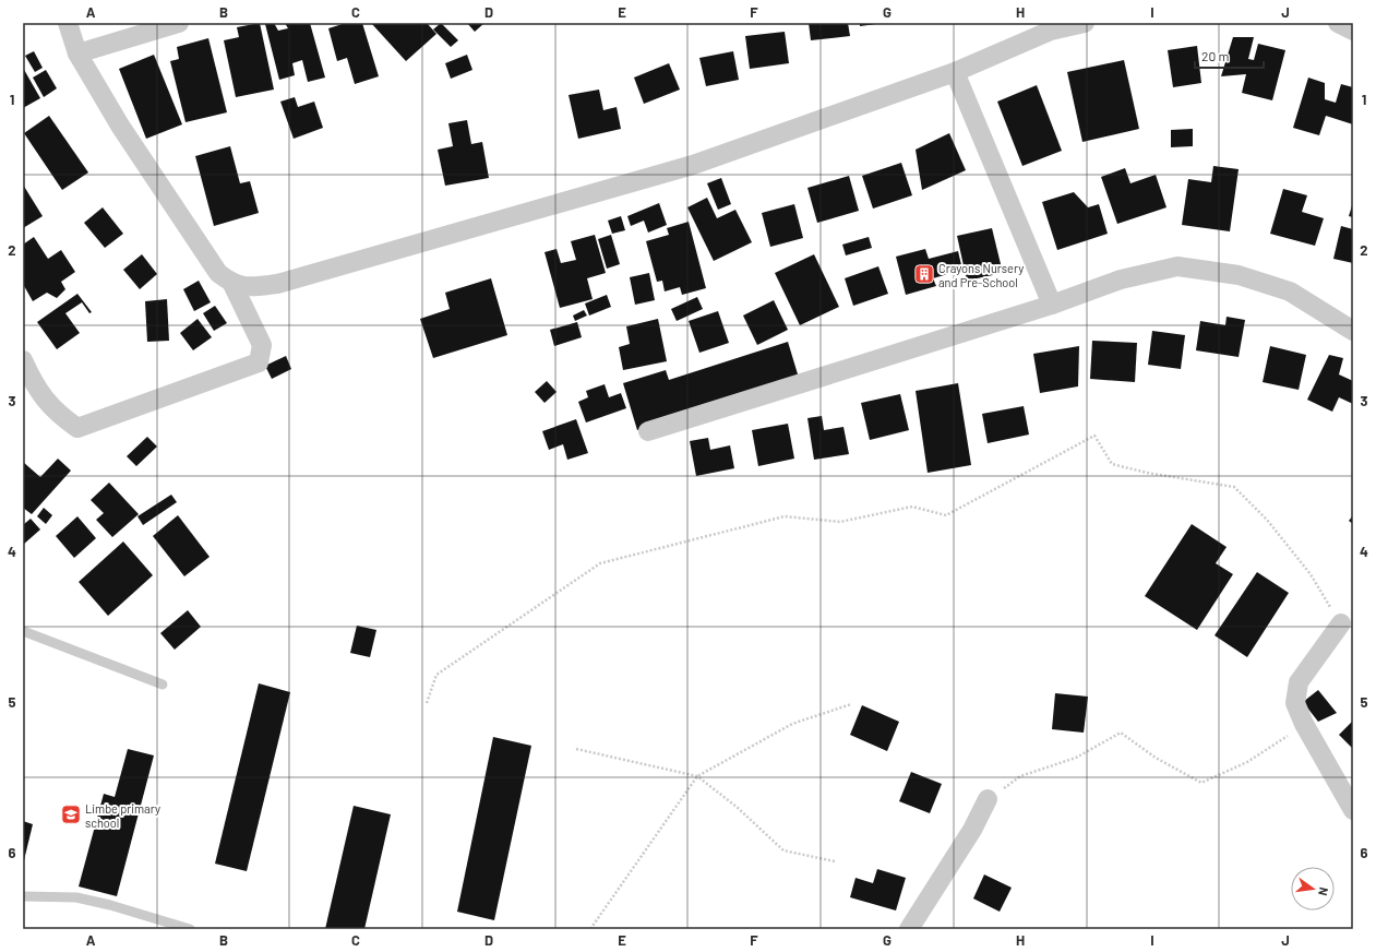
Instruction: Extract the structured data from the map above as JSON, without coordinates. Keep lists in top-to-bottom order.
{
  "places": {
    "building": ["Crayons Nursery and Pre-School"],
    "school or university": ["Limbe primary school"]
  },
  "scale_bar": "20 m",
  "north": "right",
  "grid": {
    "columns": [
      "A",
      "B",
      "C",
      "D",
      "E",
      "F",
      "G",
      "H",
      "I",
      "J"
    ],
    "rows": [
      "1",
      "2",
      "3",
      "4",
      "5",
      "6"
    ]
  }
}
